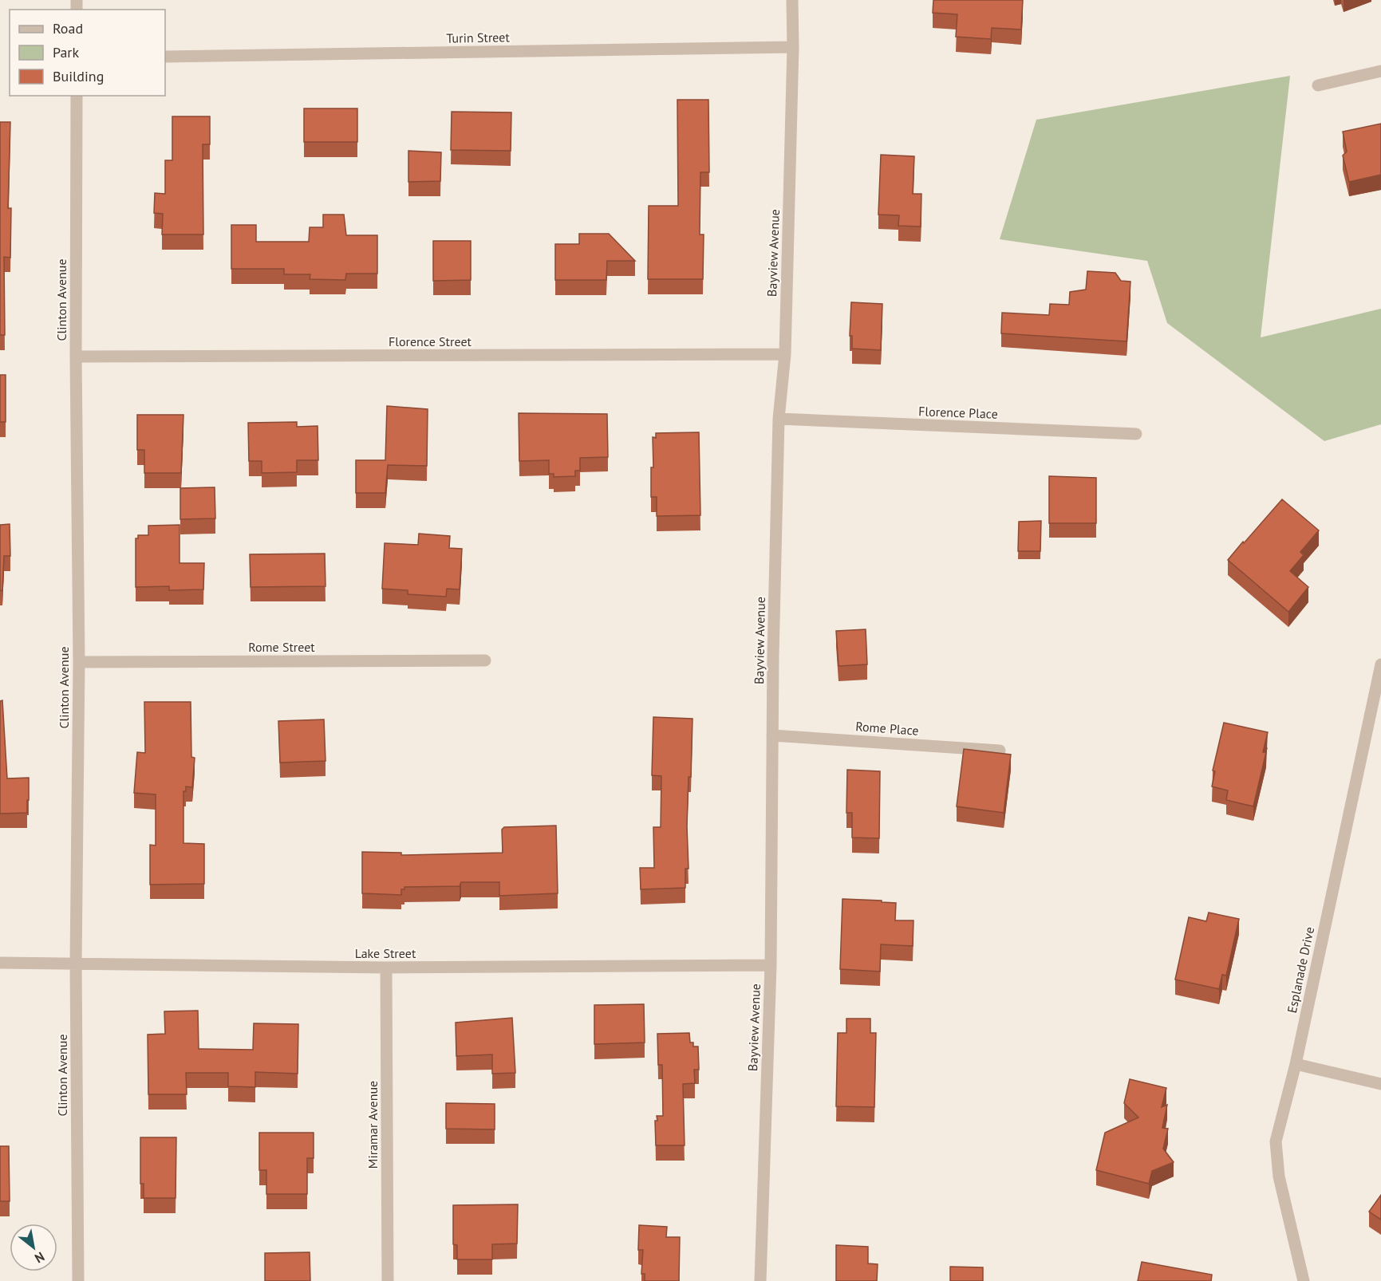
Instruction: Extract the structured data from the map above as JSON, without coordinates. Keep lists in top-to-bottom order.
{
  "streets": {
    "street": [
      "Turin Street",
      "Bayview Avenue",
      "Clinton Avenue",
      "Florence Street",
      "Florence Place",
      "Rome Street",
      "Rome Place",
      "Lake Street",
      "Esplanade Drive",
      "Miramar Avenue"
    ]
  },
  "crossings": [
    ["Turin Street", "Bayview Avenue"],
    ["Bayview Avenue", "Florence Street"],
    ["Bayview Avenue", "Florence Place"],
    ["Bayview Avenue", "Rome Place"],
    ["Bayview Avenue", "Lake Street"],
    ["Clinton Avenue", "Florence Street"],
    ["Clinton Avenue", "Rome Street"],
    ["Clinton Avenue", "Lake Street"],
    ["Lake Street", "Miramar Avenue"]
  ],
  "legend": ["Road", "Park", "Building"],
  "north": "bottom right"
}
